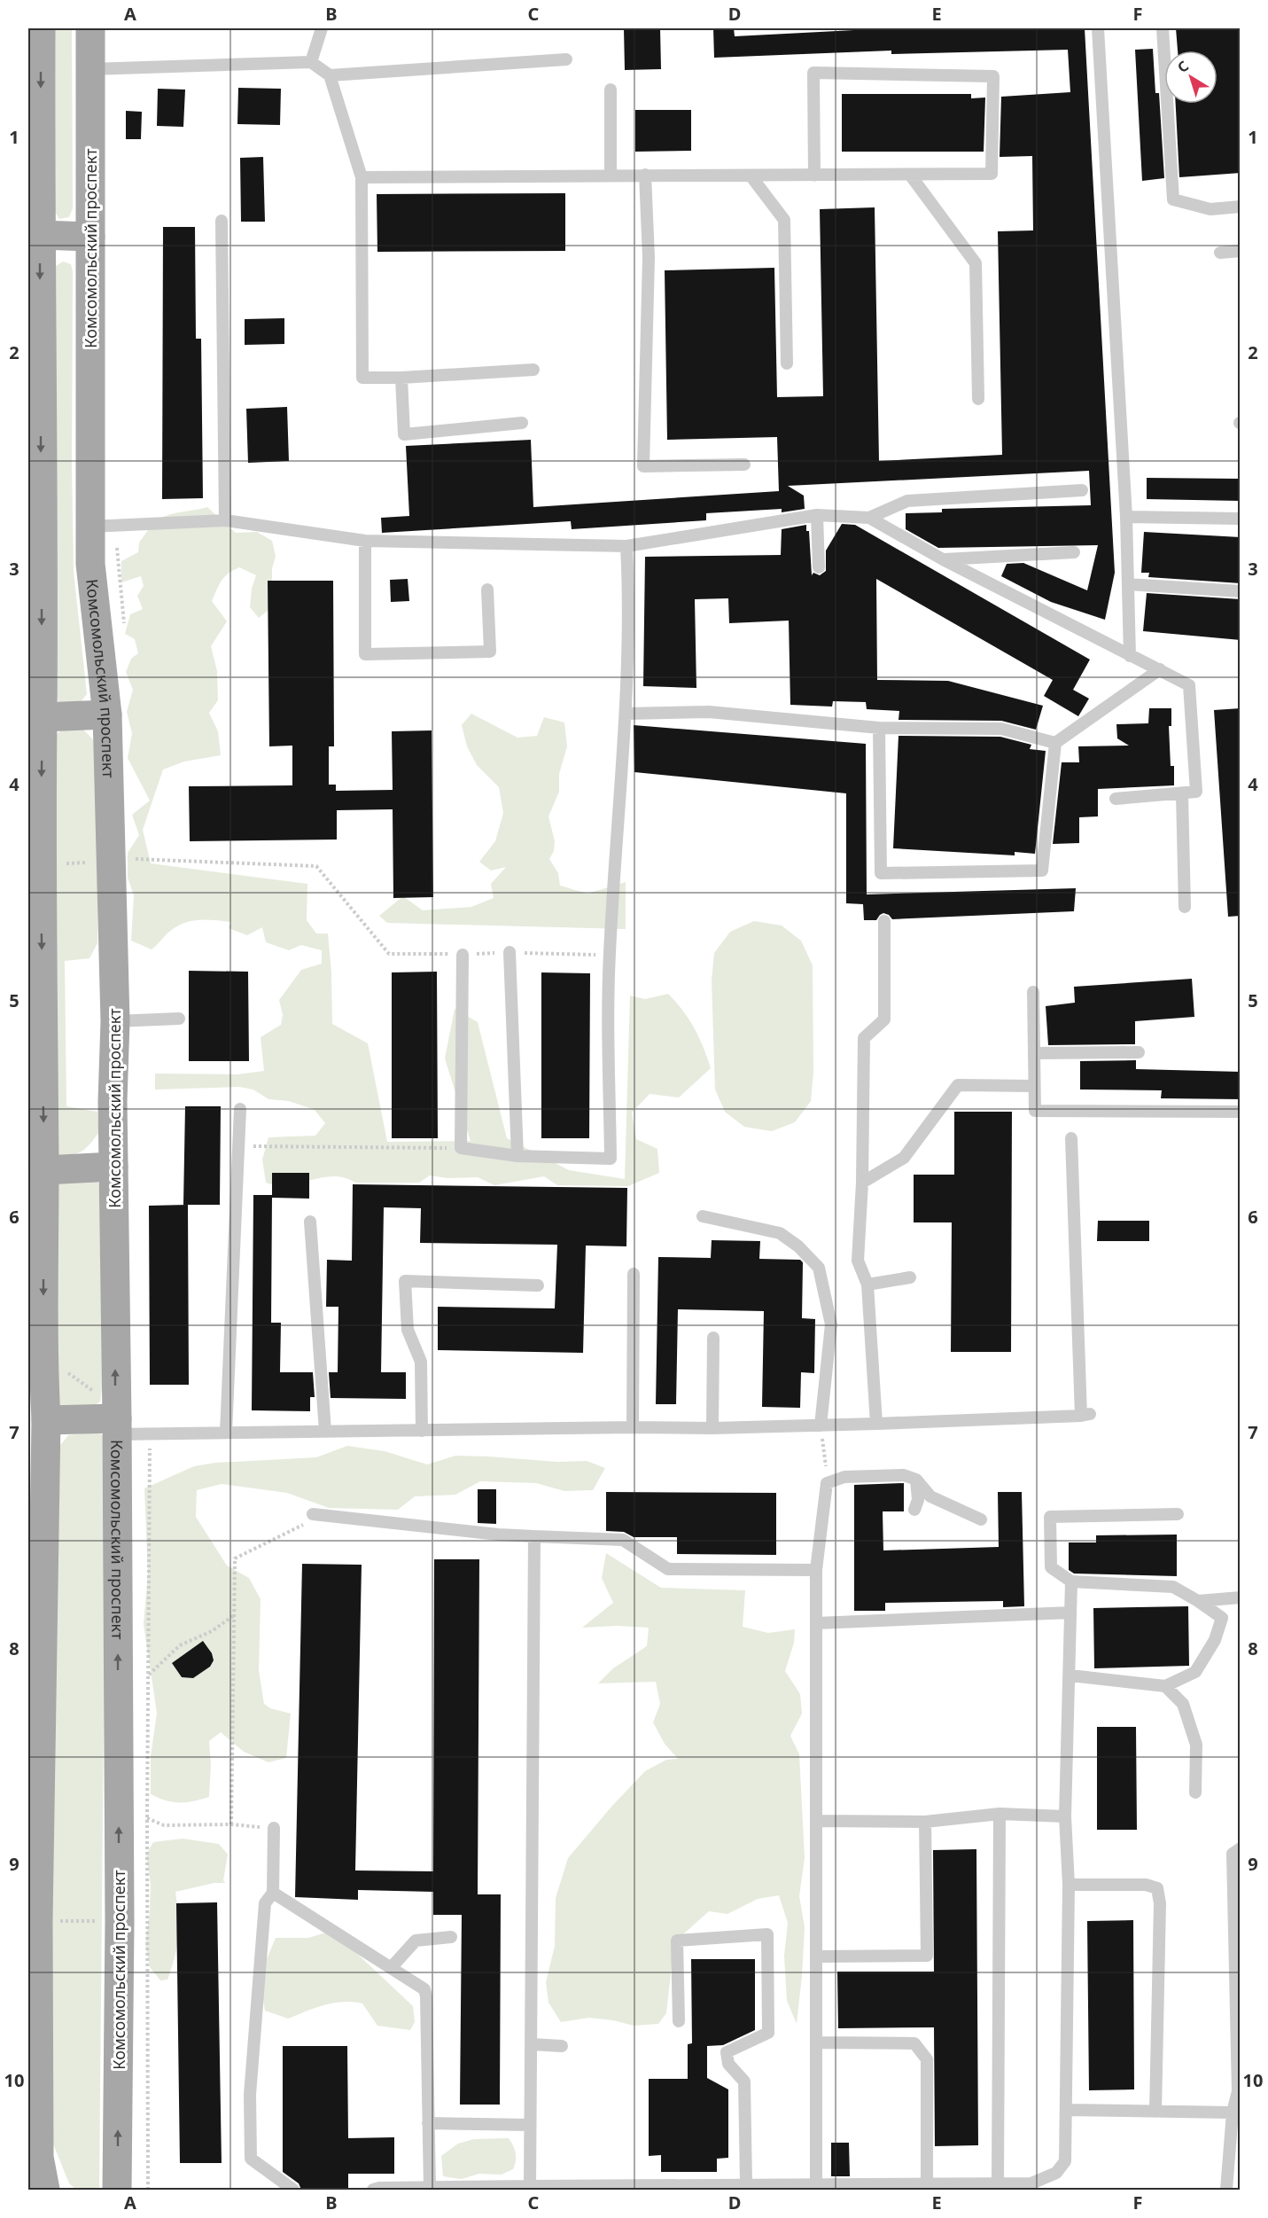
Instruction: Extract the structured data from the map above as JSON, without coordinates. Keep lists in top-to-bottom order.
{
  "streets": {
    "main road": ["Комсомольский проспект"]
  },
  "north": "top left",
  "grid": {
    "columns": [
      "A",
      "B",
      "C",
      "D",
      "E",
      "F"
    ],
    "rows": [
      "1",
      "2",
      "3",
      "4",
      "5",
      "6",
      "7",
      "8",
      "9",
      "10"
    ]
  }
}
